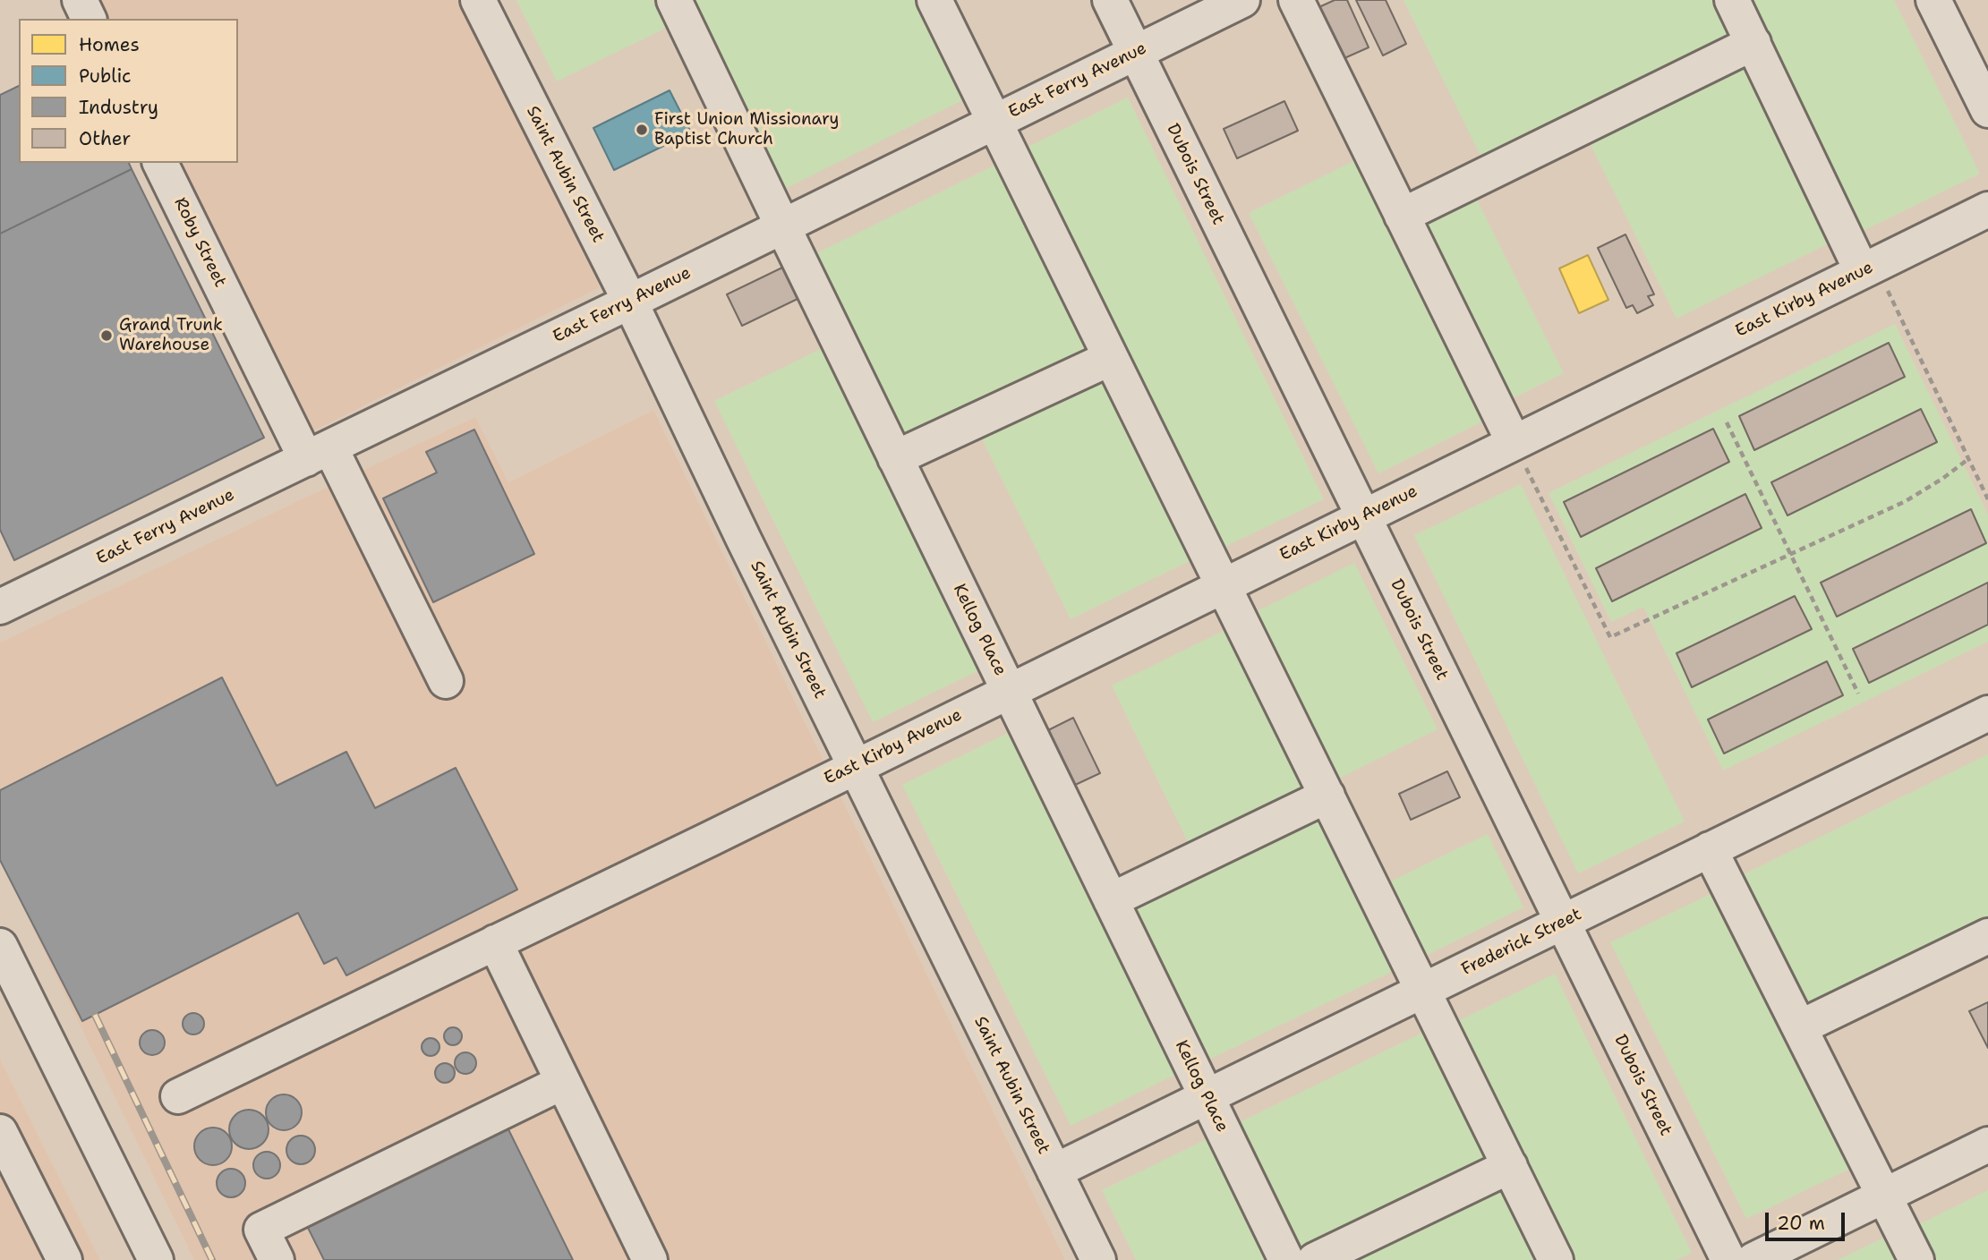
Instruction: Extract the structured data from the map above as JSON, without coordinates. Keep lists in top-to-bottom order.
{
  "streets": {
    "street": [
      "East Ferry Avenue",
      "Saint Aubin Street",
      "Dubois Street",
      "Roby Street",
      "East Kirby Avenue",
      "Kellog Place",
      "Frederick Street"
    ]
  },
  "crossings": [
    ["East Ferry Avenue", "Saint Aubin Street"],
    ["East Ferry Avenue", "Dubois Street"],
    ["East Ferry Avenue", "Roby Street"],
    ["East Ferry Avenue", "Kellog Place"],
    ["Saint Aubin Street", "East Kirby Avenue"],
    ["Saint Aubin Street", "Frederick Street"],
    ["Dubois Street", "East Kirby Avenue"],
    ["Dubois Street", "Frederick Street"],
    ["East Kirby Avenue", "Kellog Place"],
    ["Kellog Place", "Frederick Street"]
  ],
  "places": ["First Union Missionary Baptist Church", "Grand Trunk Warehouse"],
  "legend": [
    "Homes",
    "Public",
    "Industry",
    "Other"
  ],
  "scale_bar": "20 m"
}
